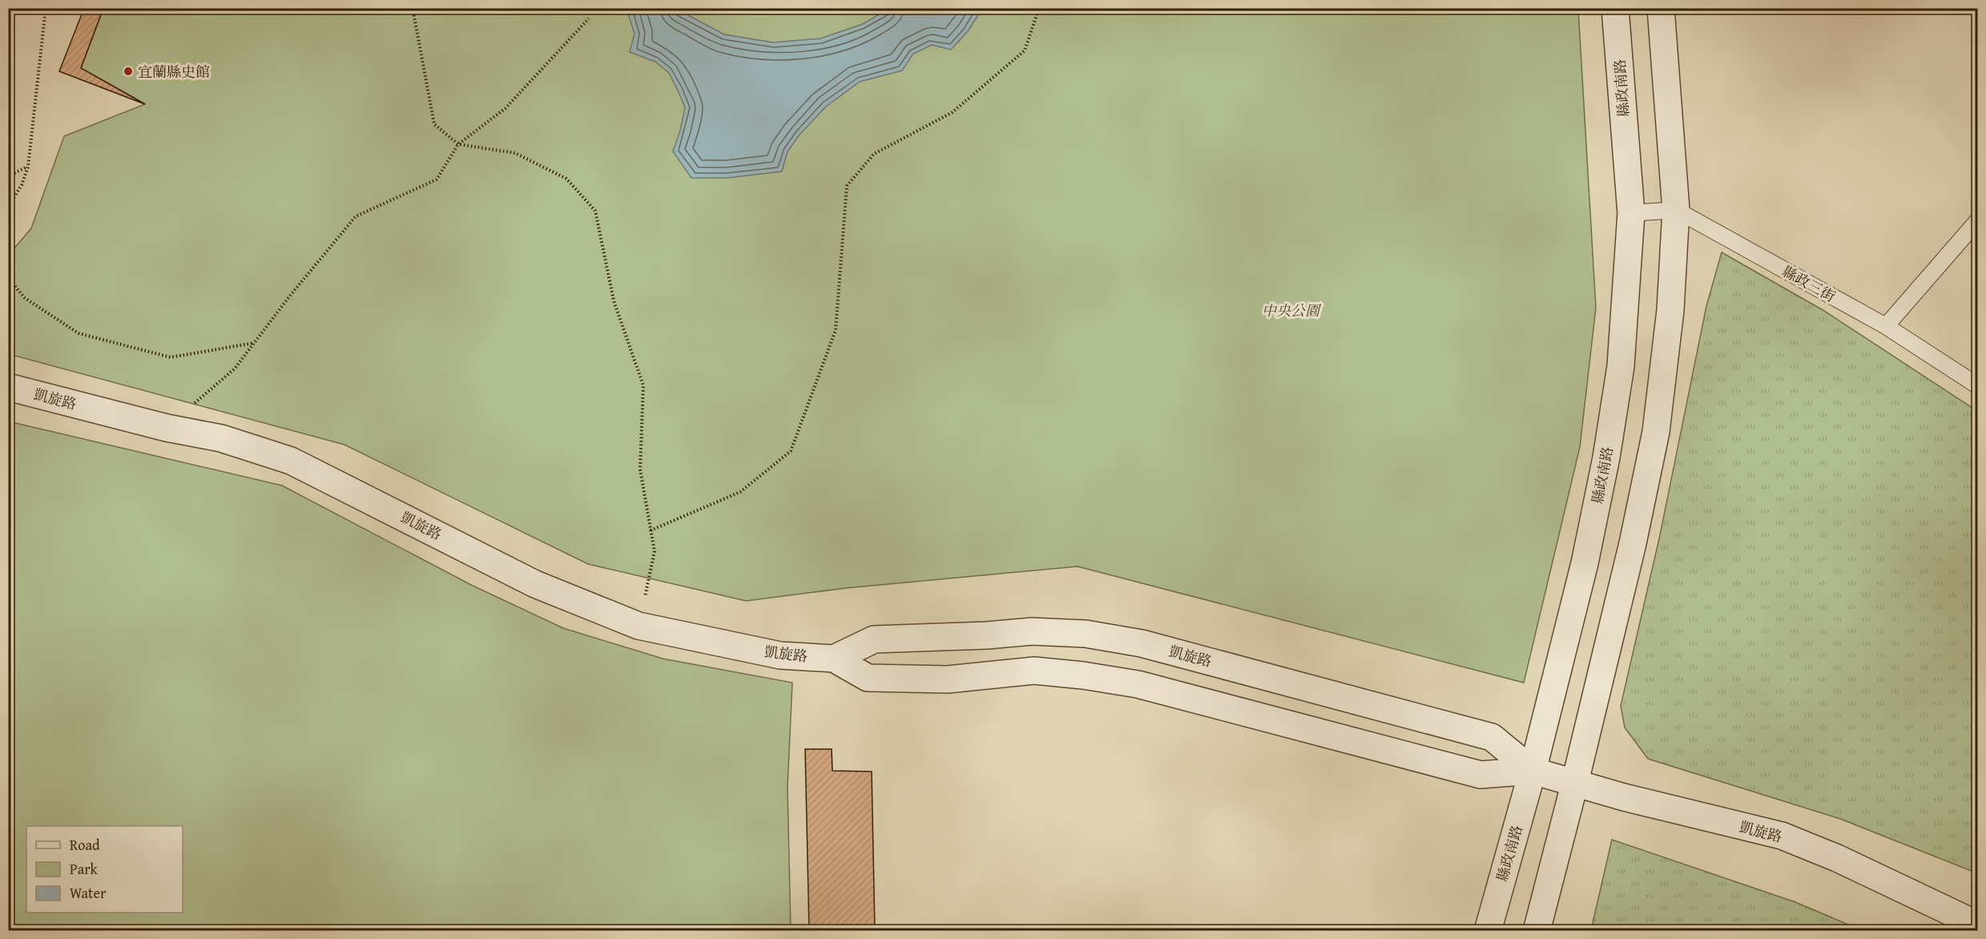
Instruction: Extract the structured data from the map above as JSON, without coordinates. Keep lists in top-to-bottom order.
{
  "streets": {
    "street": ["縣政南路", "凱旋路"],
    "lane": ["縣政三街"]
  },
  "crossings": [
    ["縣政南路", "凱旋路"]
  ],
  "parks": ["中央公園"],
  "places": ["宜蘭縣史館"],
  "legend": ["Road", "Park", "Water"]
}
